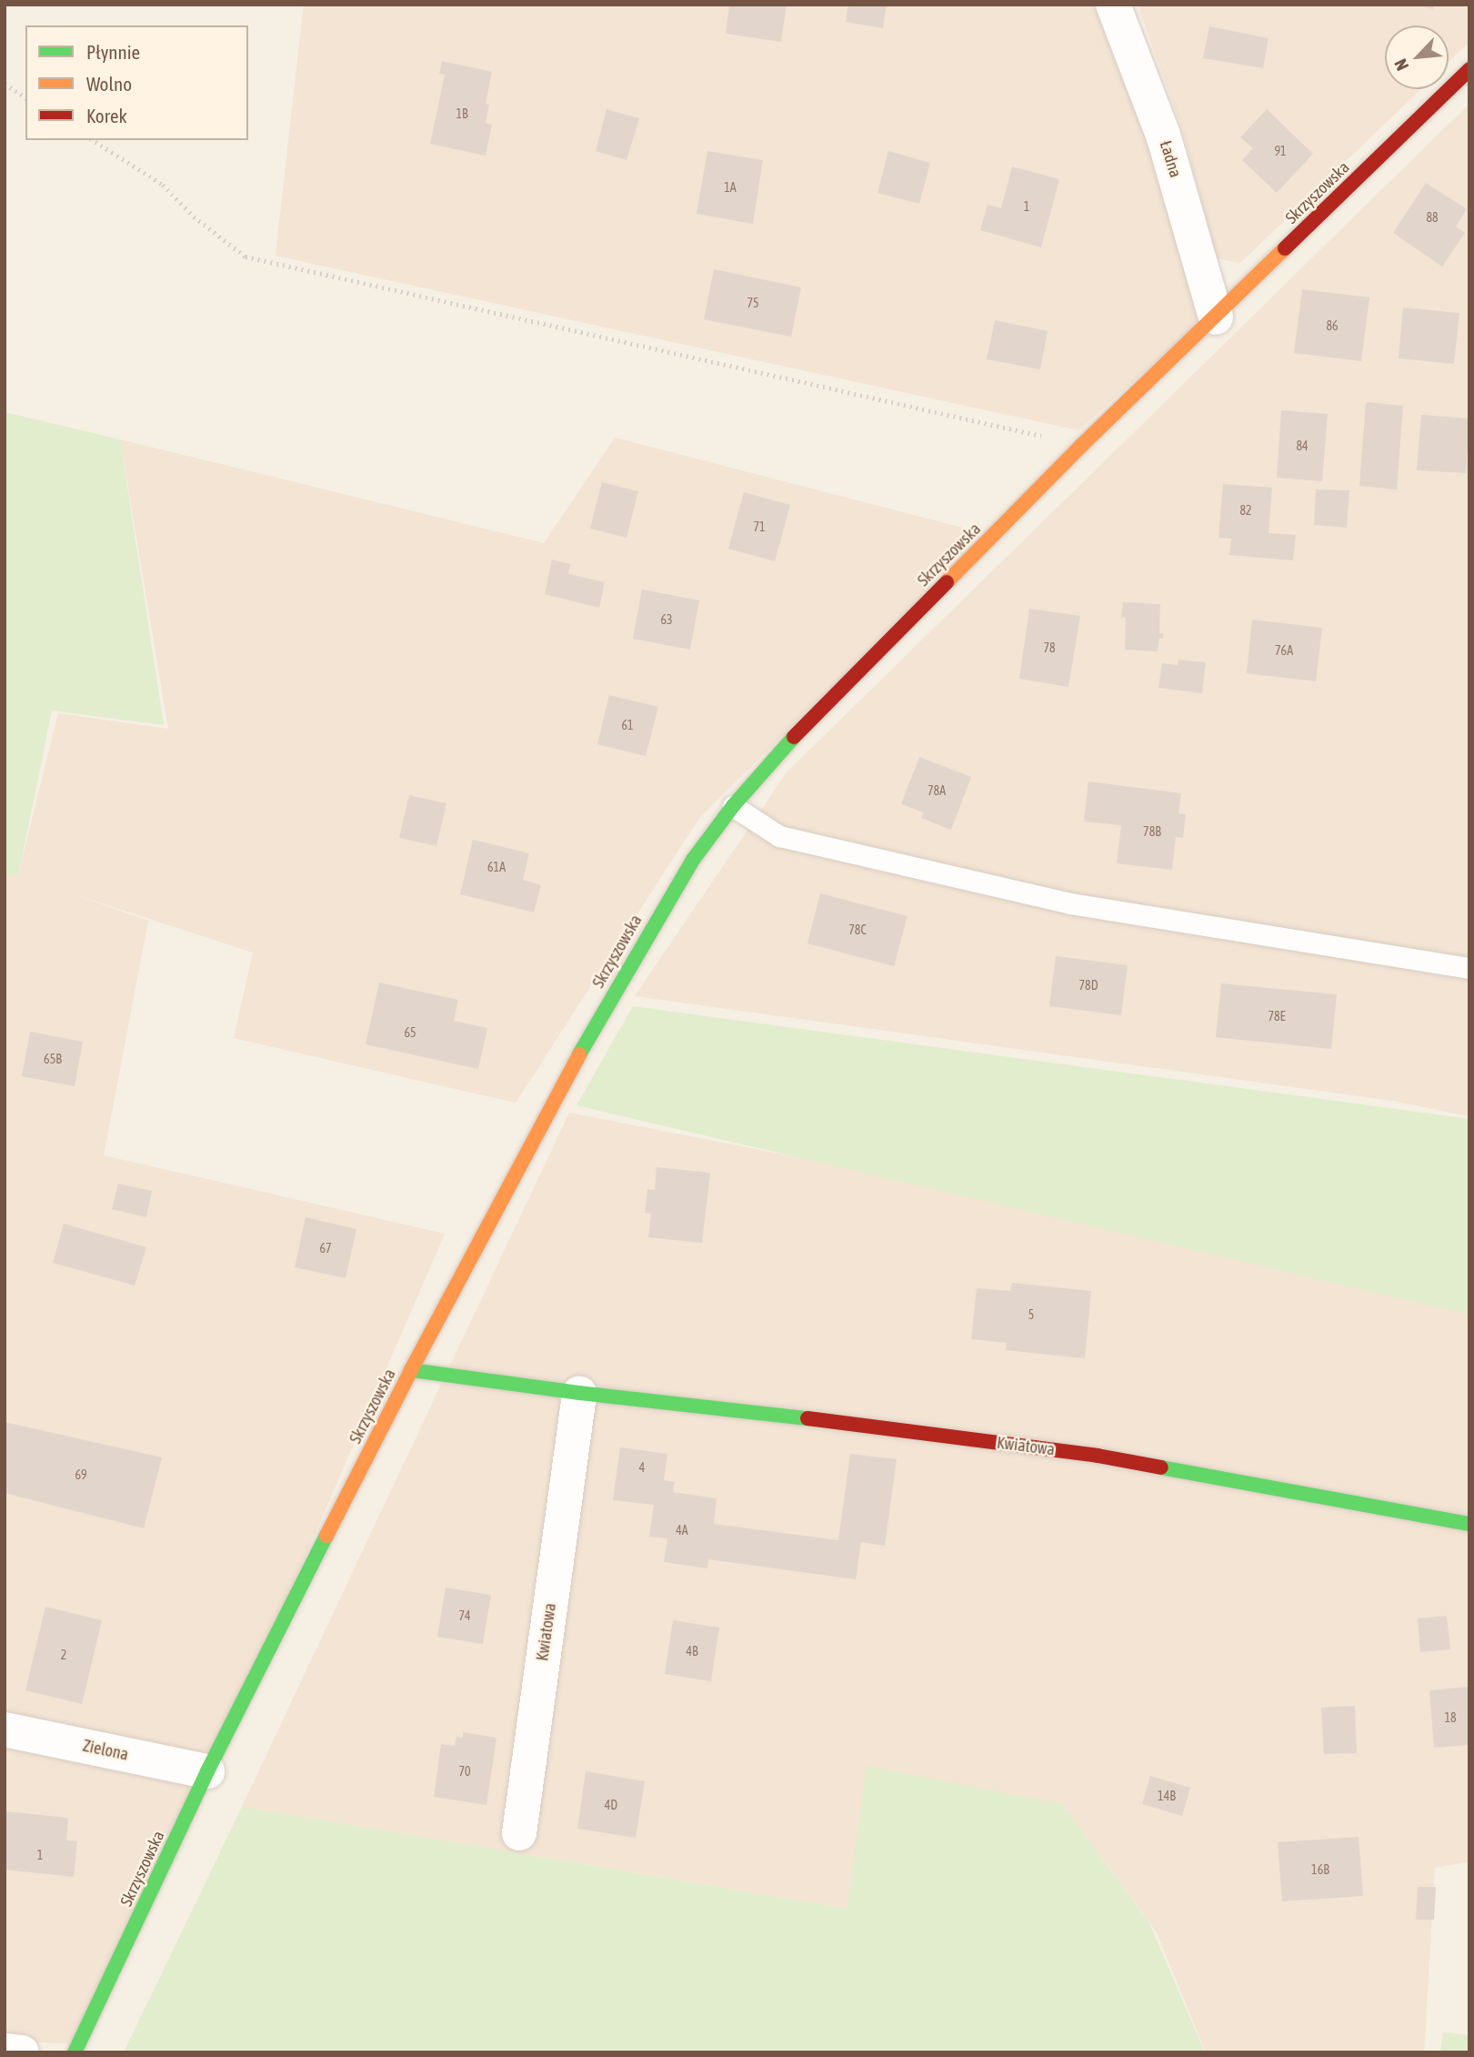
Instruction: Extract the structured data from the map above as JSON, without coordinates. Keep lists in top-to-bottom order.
{
  "streets": {
    "street": [
      "Ładna",
      "Skrzyszowska",
      "Kwiatowa",
      "Zielona"
    ]
  },
  "crossings": [
    ["Ładna", "Skrzyszowska"],
    ["Skrzyszowska", "Kwiatowa"],
    ["Skrzyszowska", "Zielona"]
  ],
  "house_numbers": [
    "1B",
    "91",
    "1A",
    "1",
    "88",
    "75",
    "86",
    "84",
    "82",
    "71",
    "63",
    "78",
    "76A",
    "61",
    "78A",
    "78B",
    "61A",
    "78C",
    "78D",
    "78E",
    "65",
    "65B",
    "67",
    "5",
    "4",
    "69",
    "4A",
    "74",
    "4B",
    "2",
    "18",
    "70",
    "14B",
    "4D",
    "1",
    "16B"
  ],
  "legend": ["Płynnie", "Wolno", "Korek"],
  "north": "bottom left"
}
